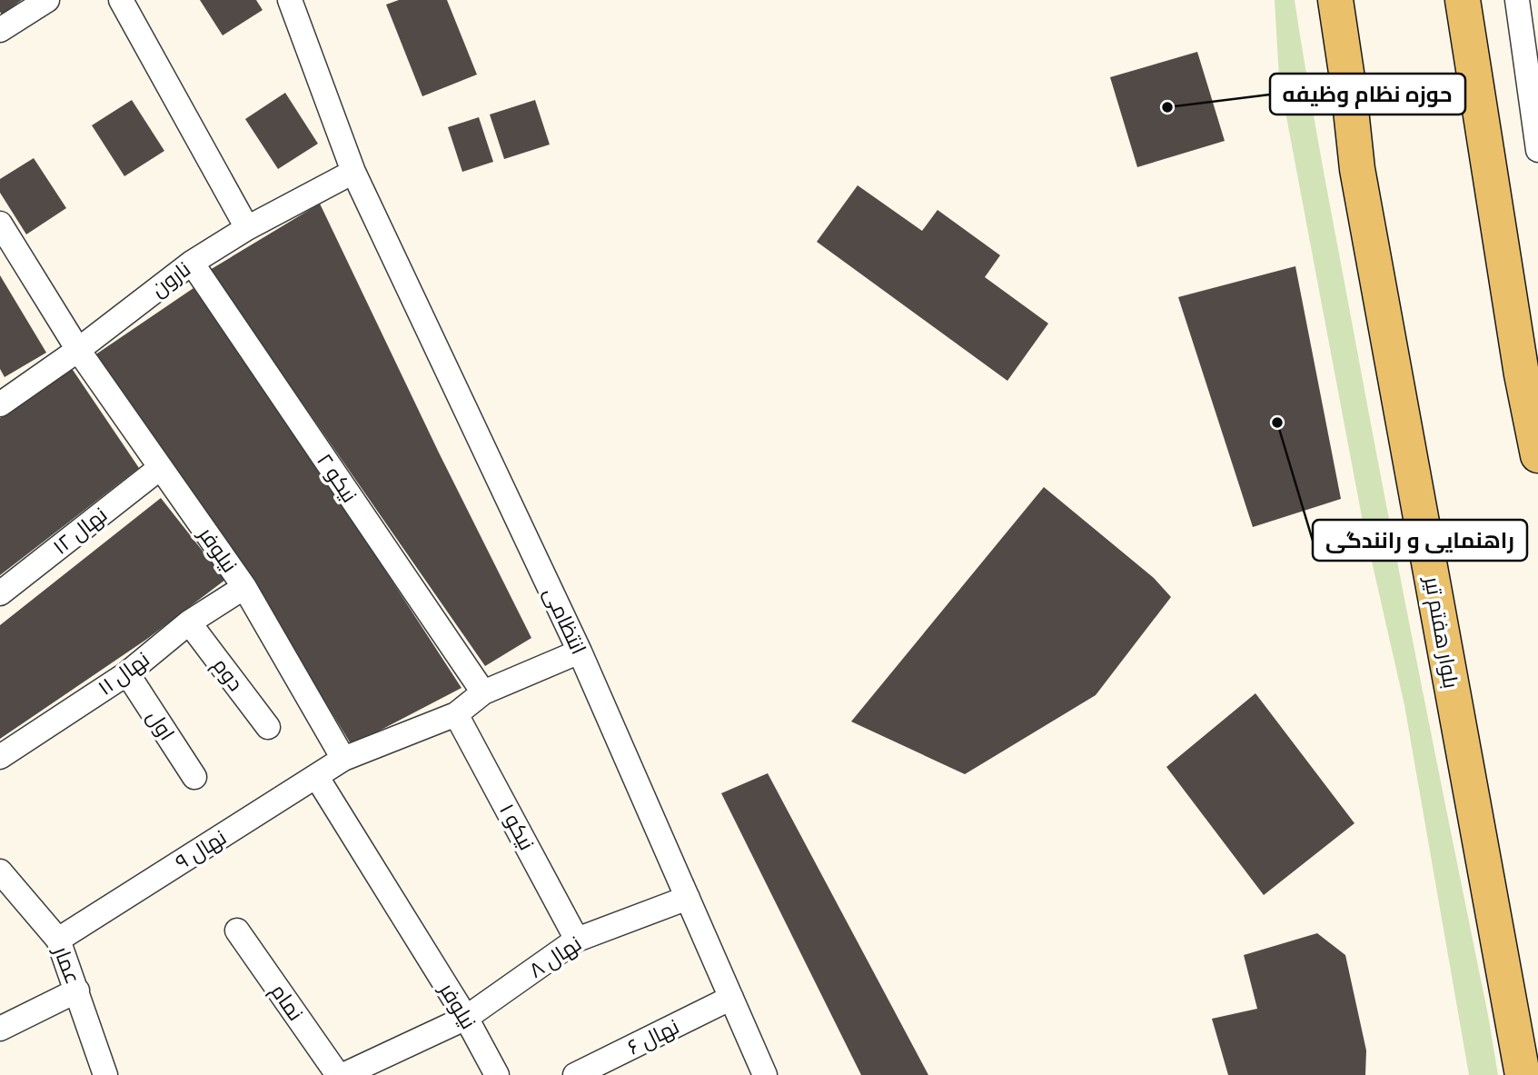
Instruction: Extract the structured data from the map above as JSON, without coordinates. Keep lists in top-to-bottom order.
{
  "streets": {
    "main road": ["بلوار هفتم تیر"],
    "street": [
      "نارون",
      "نیکو ۲",
      "نهال ۱۲",
      "نیلوفر",
      "انتظامی",
      "نهال ۱۱",
      "دوم",
      "اول",
      "نیکو ۱",
      "نهال ۹",
      "نهال ۸",
      "عمار",
      "نمام",
      "نهال ۶"
    ]
  },
  "crossings": [
    ["نارون", "نیکو ۲"],
    ["نارون", "نیلوفر"],
    ["نارون", "انتظامی"],
    ["نیکو ۲", "نهال ۹"],
    ["نهال ۱۲", "نیلوفر"],
    ["نیلوفر", "نهال ۱۱"],
    ["نیلوفر", "نهال ۹"],
    ["نیلوفر", "نهال ۸"],
    ["انتظامی", "نهال ۹"],
    ["انتظامی", "نهال ۸"],
    ["انتظامی", "نهال ۶"],
    ["نهال ۱۱", "دوم"],
    ["نهال ۱۱", "اول"],
    ["نیکو ۱", "نهال ۹"],
    ["نیکو ۱", "نهال ۸"],
    ["نهال ۹", "عمار"]
  ],
  "places": ["حوزه نظام وظیفه", "راهنمایی و رانندگی"]
}
